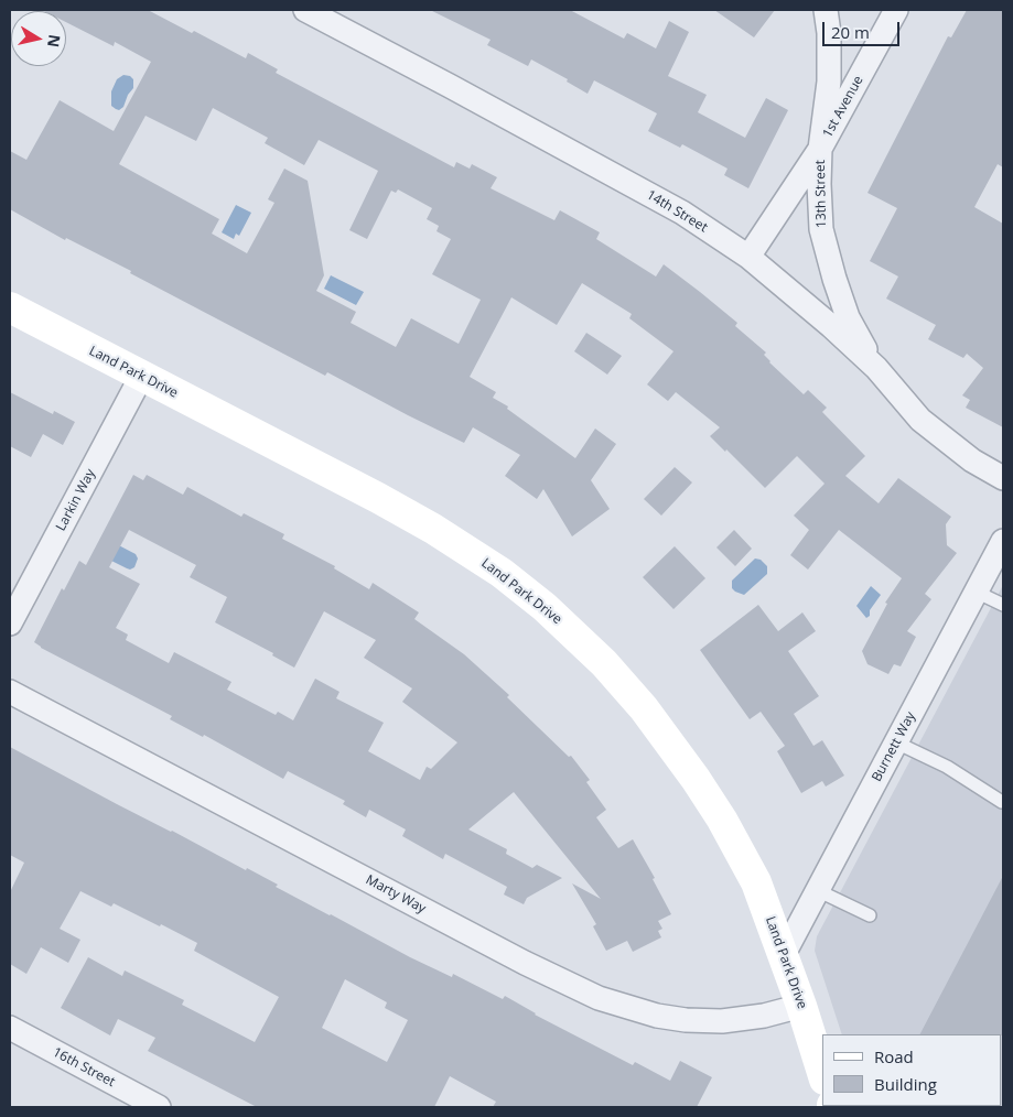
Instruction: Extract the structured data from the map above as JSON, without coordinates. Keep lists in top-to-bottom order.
{
  "streets": {
    "main road": ["Land Park Drive"],
    "street": [
      "1st Avenue",
      "13th Street",
      "14th Street",
      "Larkin Way",
      "Burnett Way",
      "Marty Way",
      "16th Street"
    ]
  },
  "crossings": [
    ["1st Avenue", "13th Street"],
    ["1st Avenue", "14th Street"],
    ["13th Street", "14th Street"],
    ["Land Park Drive", "Larkin Way"],
    ["Land Park Drive", "Burnett Way"],
    ["Land Park Drive", "Marty Way"]
  ],
  "legend": ["Road", "Building"],
  "scale_bar": "20 m",
  "north": "right"
}
